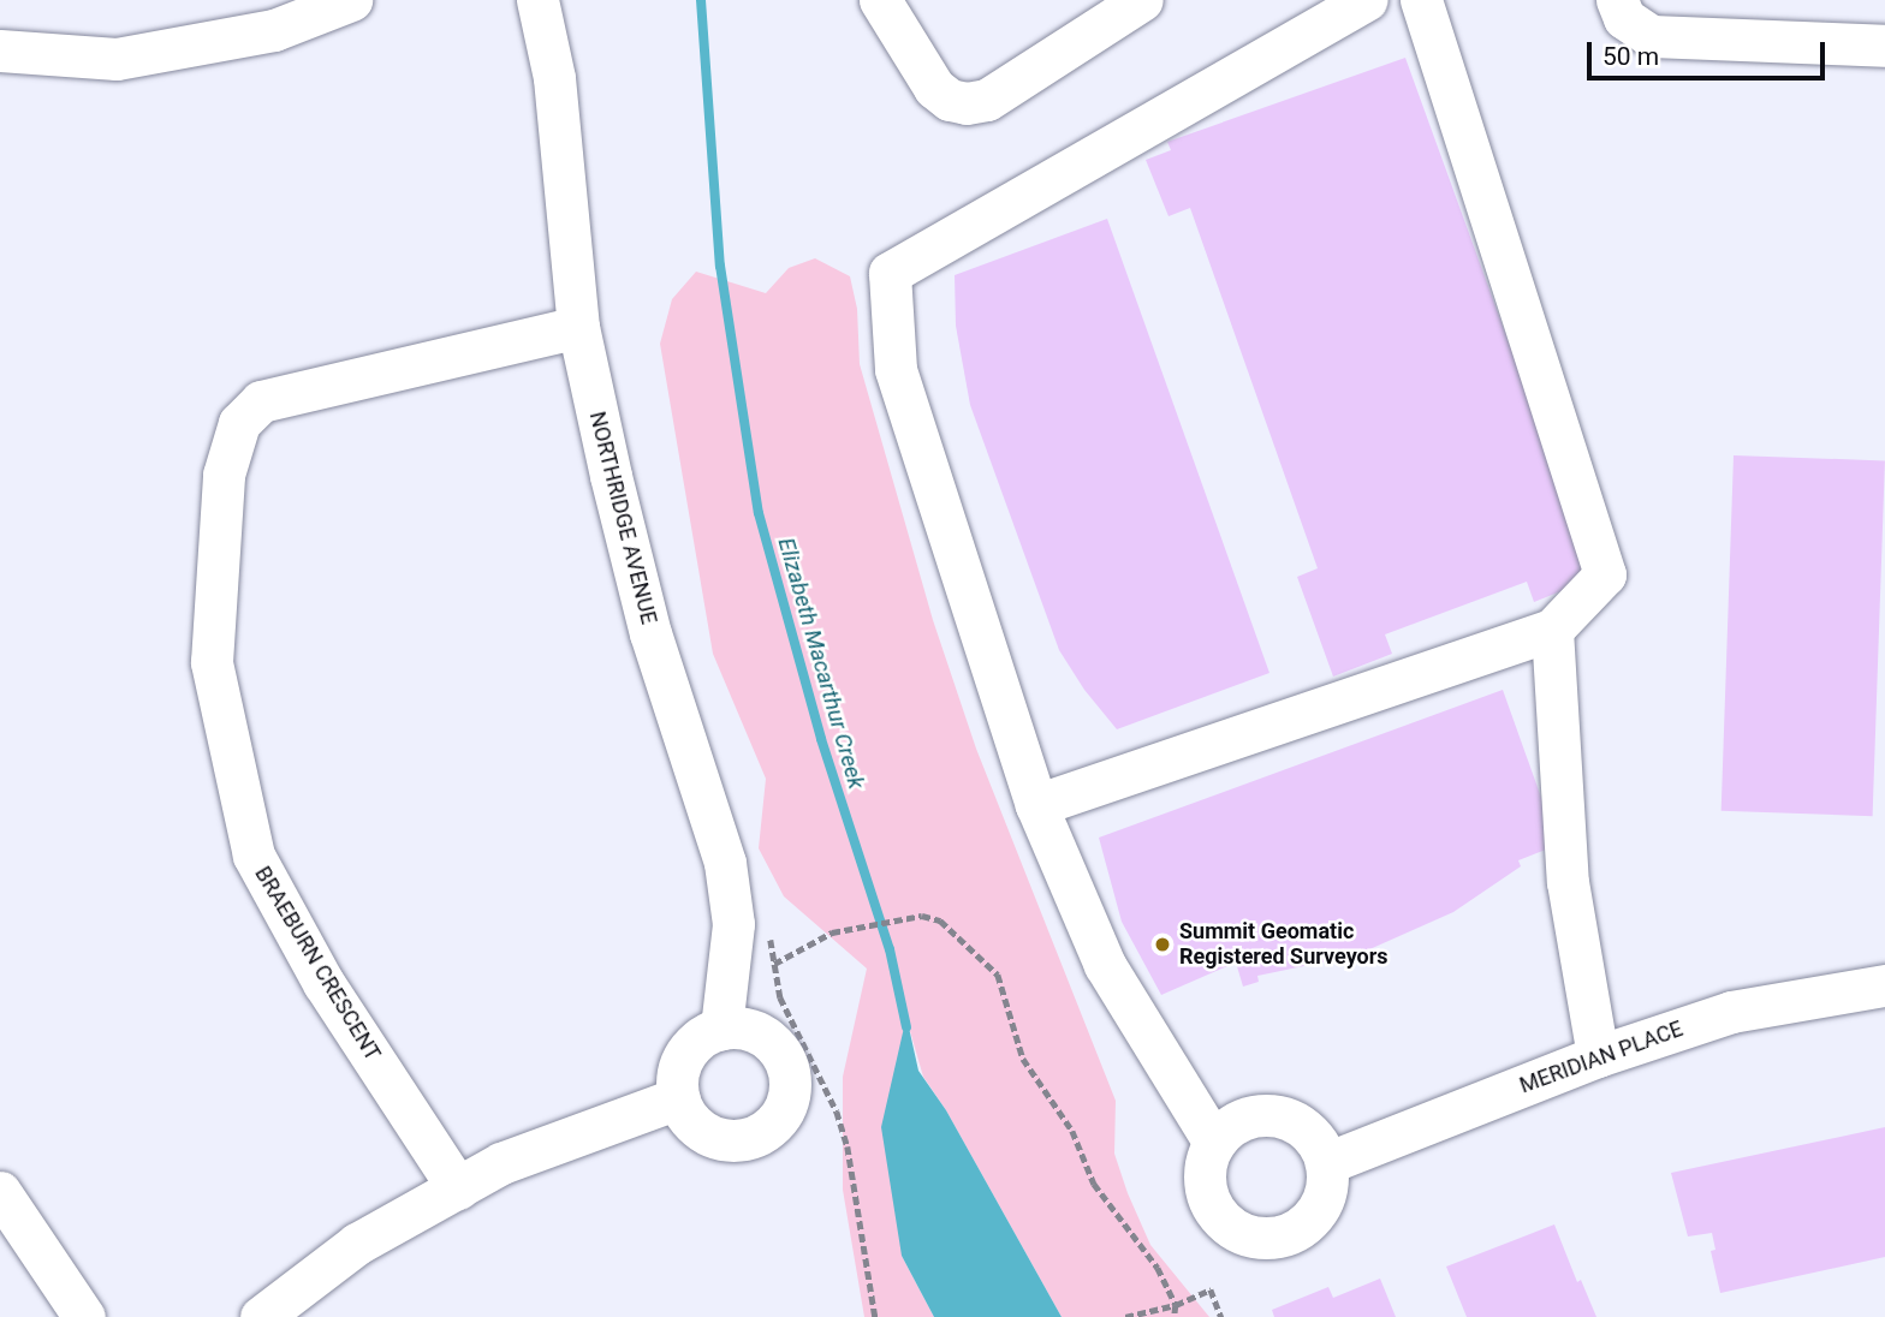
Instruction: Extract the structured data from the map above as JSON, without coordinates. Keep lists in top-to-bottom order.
{
  "streets": {
    "street": ["NORTHRIDGE AVENUE", "BRAEBURN CRESCENT", "MERIDIAN PLACE"]
  },
  "crossings": [
    ["NORTHRIDGE AVENUE", "BRAEBURN CRESCENT"]
  ],
  "water": ["Elizabeth Macarthur Creek"],
  "places": ["Summit Geomatic Registered Surveyors"],
  "scale_bar": "50 m"
}
